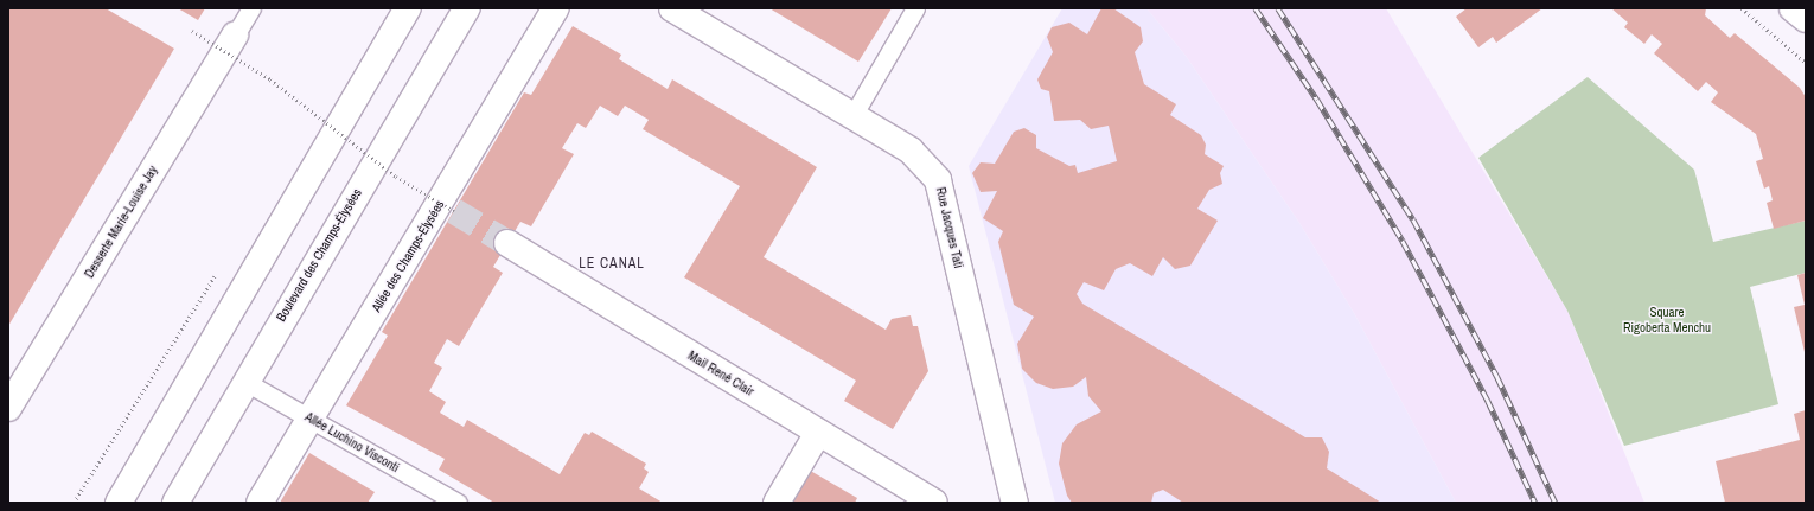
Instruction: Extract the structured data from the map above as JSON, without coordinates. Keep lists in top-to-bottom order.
{
  "streets": {
    "street": [
      "Desserte Marie-Louise Jay",
      "Rue Jacques Tati",
      "Boulevard des Champs-Élysées",
      "Allée des Champs-Élysées",
      "Mail René Clair"
    ],
    "lane": ["Allée Luchino Visconti"]
  },
  "crossings": [
    ["Boulevard des Champs-Élysées", "Allée Luchino Visconti"],
    ["Allée des Champs-Élysées", "Allée Luchino Visconti"]
  ],
  "districts": ["LE CANAL"],
  "parks": ["Square Rigoberta Menchu"]
}
